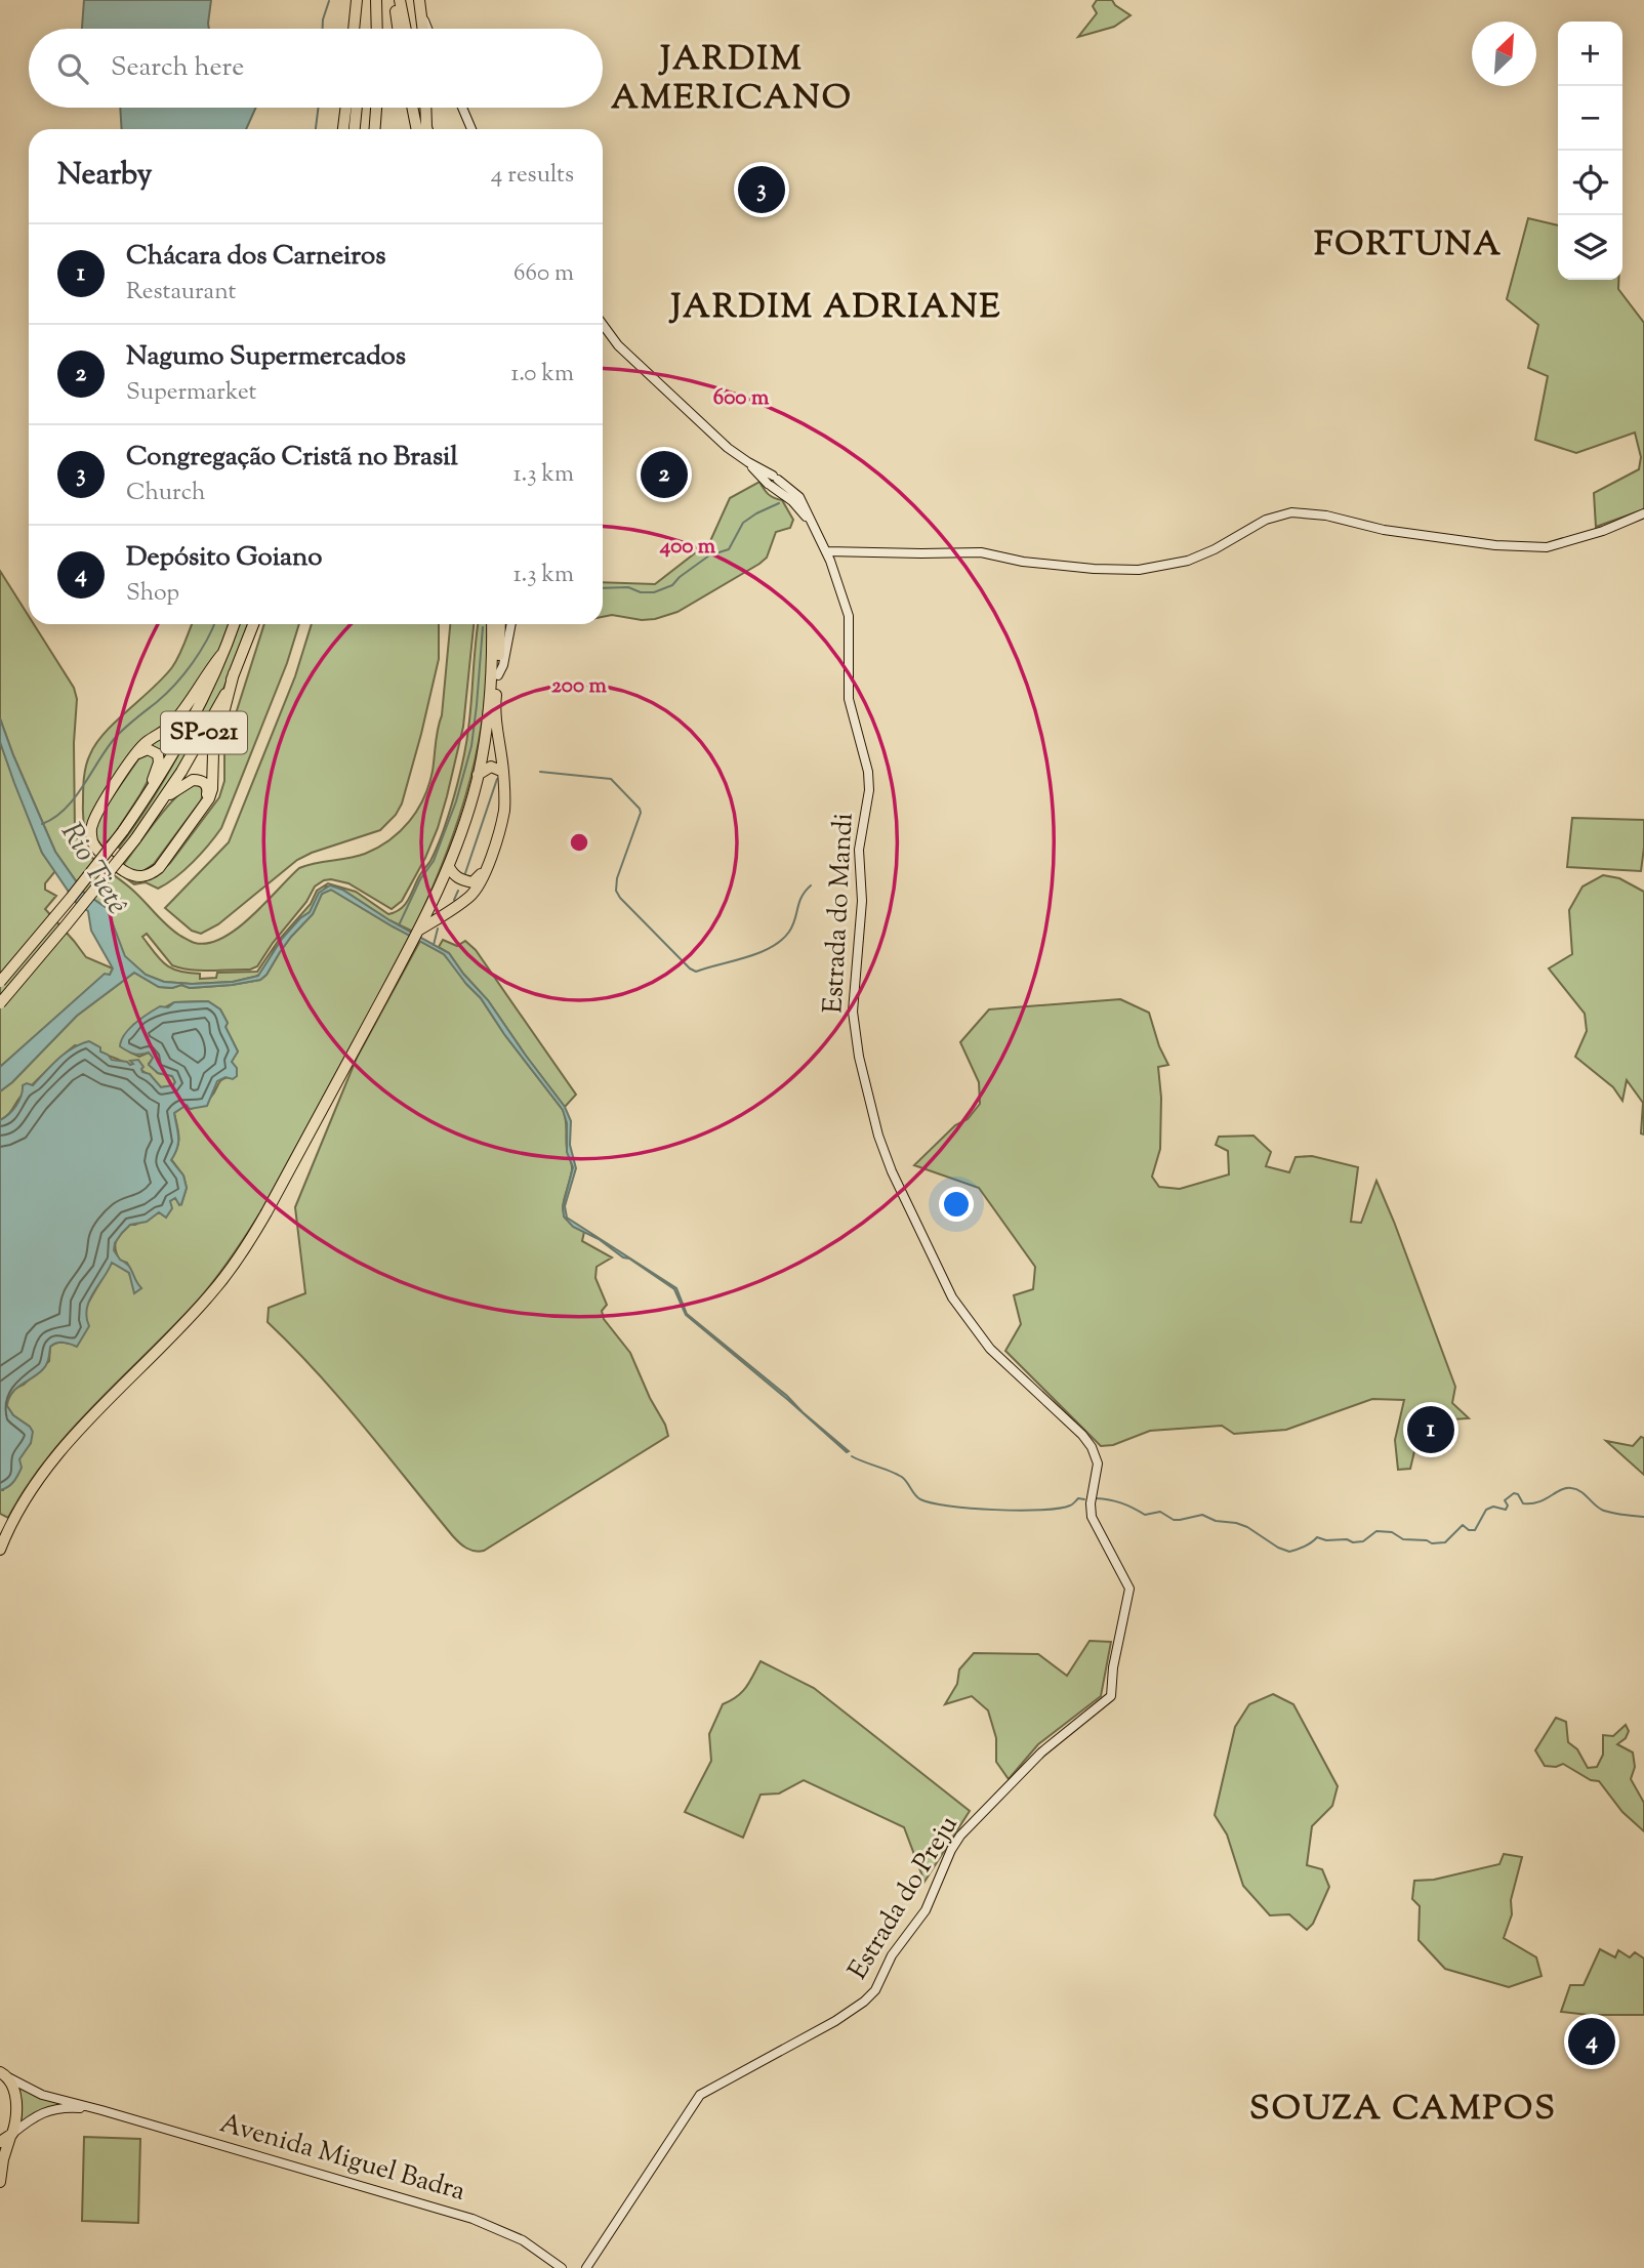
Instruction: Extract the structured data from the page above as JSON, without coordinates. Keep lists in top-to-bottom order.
{
  "streets": {
    "highway": ["SP-021"],
    "main road": ["Estrada do Mandi", "Estrada do Preju", "Avenida Miguel Badra"]
  },
  "crossings": [
    ["Estrada do Mandi", "Estrada do Preju"]
  ],
  "districts": [
    "JARDIM AMERICANO",
    "FORTUNA",
    "JARDIM ADRIANE",
    "SOUZA CAMPOS"
  ],
  "water": ["Rio Tietê"],
  "north": "top right",
  "page": {
    "map_buttons": ["+", "−"],
    "search": "Search here",
    "heading": ["Nearby", "4 results"],
    "pins": [
      "3",
      "2",
      "1",
      "4"
    ],
    "list": [
      {
        "mark": "1",
        "name": "Chácara dos Carneiros",
        "note": "Restaurant",
        "value": "660 m"
      },
      {
        "mark": "2",
        "name": "Nagumo Supermercados",
        "note": "Supermarket",
        "value": "1.0 km"
      },
      {
        "mark": "3",
        "name": "Congregação Cristã no Brasil",
        "note": "Church",
        "value": "1.3 km"
      },
      {
        "mark": "4",
        "name": "Depósito Goiano",
        "note": "Shop",
        "value": "1.3 km"
      }
    ]
  },
  "rings": ["600 m", "400 m", "200 m"]
}
